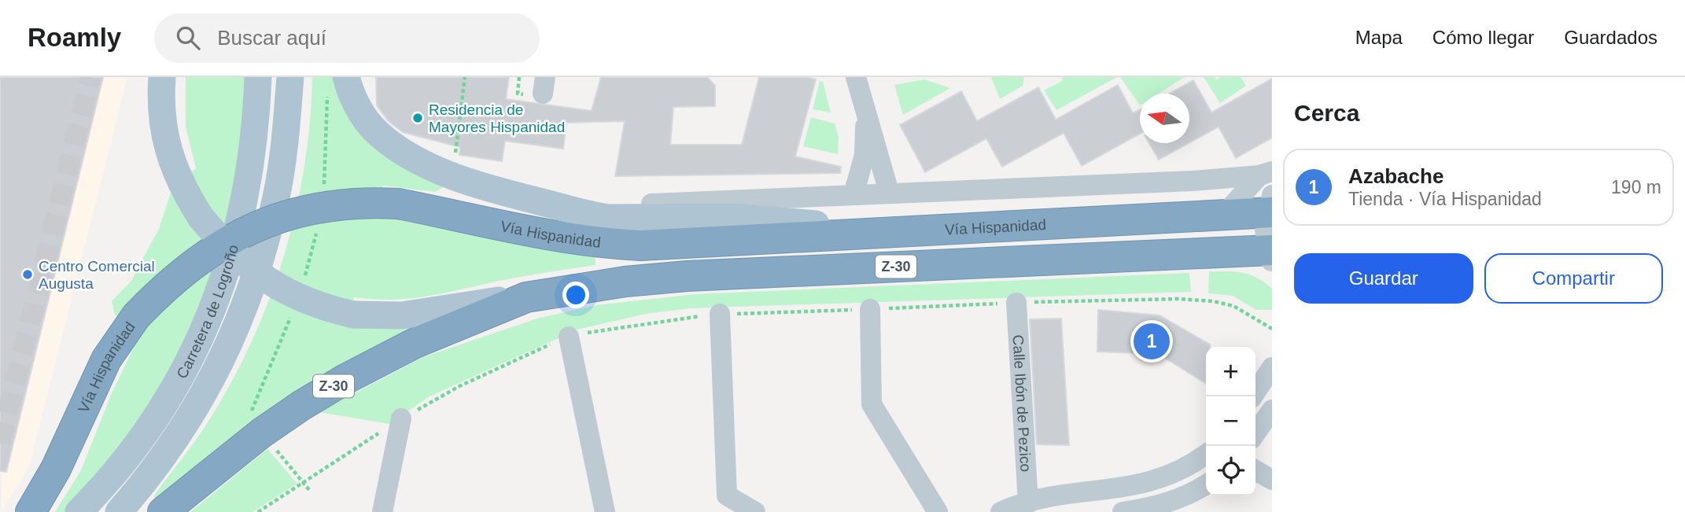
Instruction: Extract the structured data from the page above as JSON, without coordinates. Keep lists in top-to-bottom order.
{
  "streets": {
    "highway": ["Vía Hispanidad", "Z-30"],
    "main road": ["Carretera de Logroño"],
    "street": ["Calle Ibón de Pezico"]
  },
  "crossings": [
    ["Vía Hispanidad", "Z-30"]
  ],
  "places": ["Residencia de Mayores Hispanidad", "Centro Comercial Augusta"],
  "north": "left",
  "page": {
    "header": "Roamly",
    "search": "Buscar aquí",
    "nav": ["Mapa", "Cómo llegar", "Guardados"],
    "heading": "Cerca",
    "list": [
      {
        "mark": "1",
        "name": "Azabache",
        "note": "Tienda · Vía Hispanidad",
        "value": "190 m"
      }
    ],
    "buttons": ["Guardar", "Compartir"],
    "pins": "1",
    "map_buttons": ["+", "−"]
  }
}
